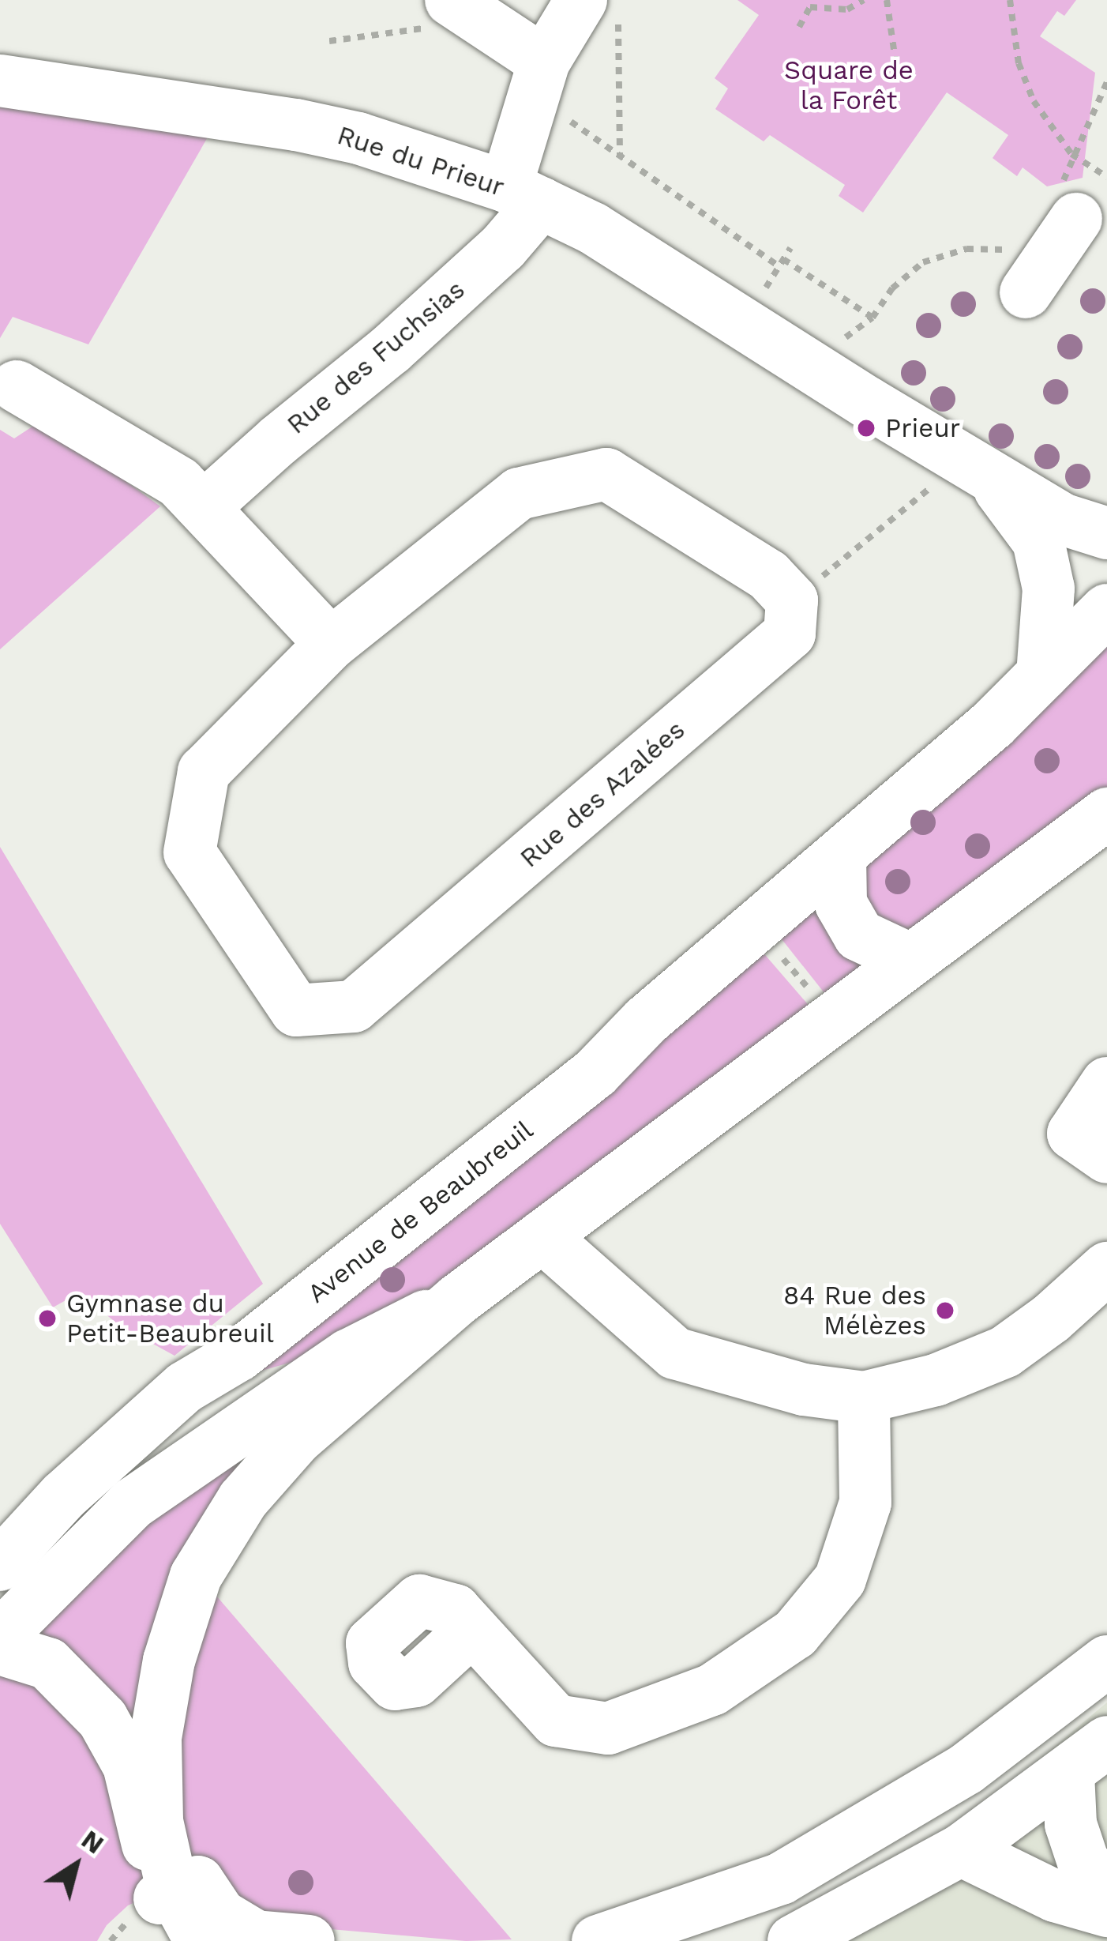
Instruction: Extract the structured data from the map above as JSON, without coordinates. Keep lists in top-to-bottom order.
{
  "streets": {
    "street": [
      "Rue du Prieur",
      "Rue des Fuchsias",
      "Rue des Azalées",
      "Avenue de Beaubreuil"
    ]
  },
  "crossings": [
    ["Rue du Prieur", "Rue des Fuchsias"],
    ["Rue du Prieur", "Avenue de Beaubreuil"]
  ],
  "parks": ["Square de la Forêt"],
  "places": ["Prieur", "84 Rue des Mélèzes", "Gymnase du Petit-Beaubreuil"],
  "north": "top right"
}
